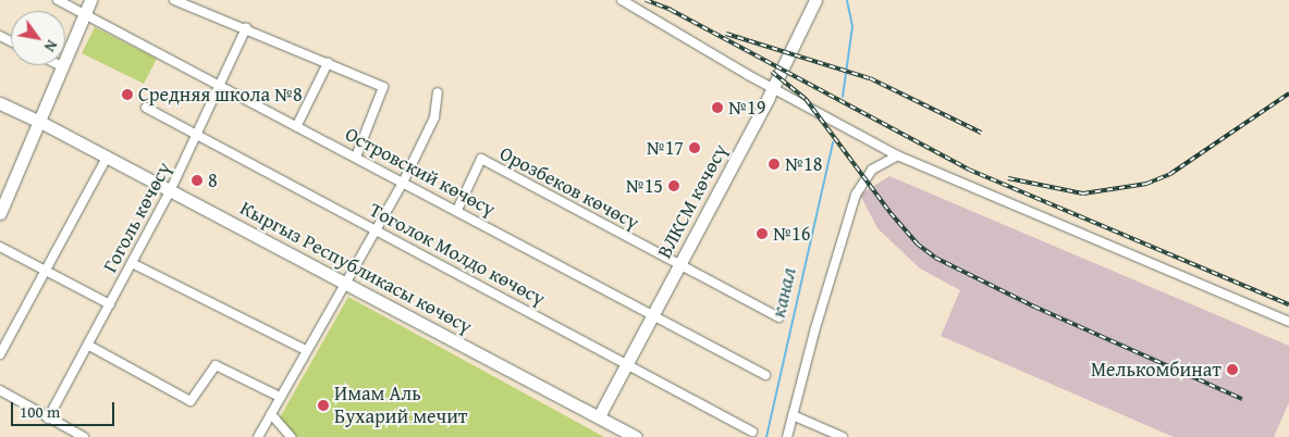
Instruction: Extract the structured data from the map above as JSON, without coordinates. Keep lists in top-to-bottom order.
{
  "streets": {
    "main road": ["ВЛКСМ көчөсү", "Кыргыз Республикасы көчөсү"],
    "street": [
      "Островский көчөсү",
      "Орозбеков көчөсү",
      "Гоголь көчөсү",
      "Тоголок Молдо көчөсү"
    ]
  },
  "crossings": [
    ["Островский көчөсү", "Орозбеков көчөсү"],
    ["Островский көчөсү", "ВЛКСМ көчөсү"],
    ["Островский көчөсү", "Гоголь көчөсү"],
    ["Орозбеков көчөсү", "ВЛКСМ көчөсү"],
    ["ВЛКСМ көчөсү", "Тоголок Молдо көчөсү"],
    ["ВЛКСМ көчөсү", "Кыргыз Республикасы көчөсү"],
    ["Гоголь көчөсү", "Тоголок Молдо көчөсү"],
    ["Гоголь көчөсү", "Кыргыз Республикасы көчөсү"]
  ],
  "water": ["канал"],
  "places": [
    "Средняя школа №8",
    "№19",
    "№17",
    "№18",
    "8",
    "№15",
    "№16",
    "Мелькомбинат",
    "Имам Аль Бухарий мечит"
  ],
  "scale_bar": "100 m",
  "north": "bottom right"
}
